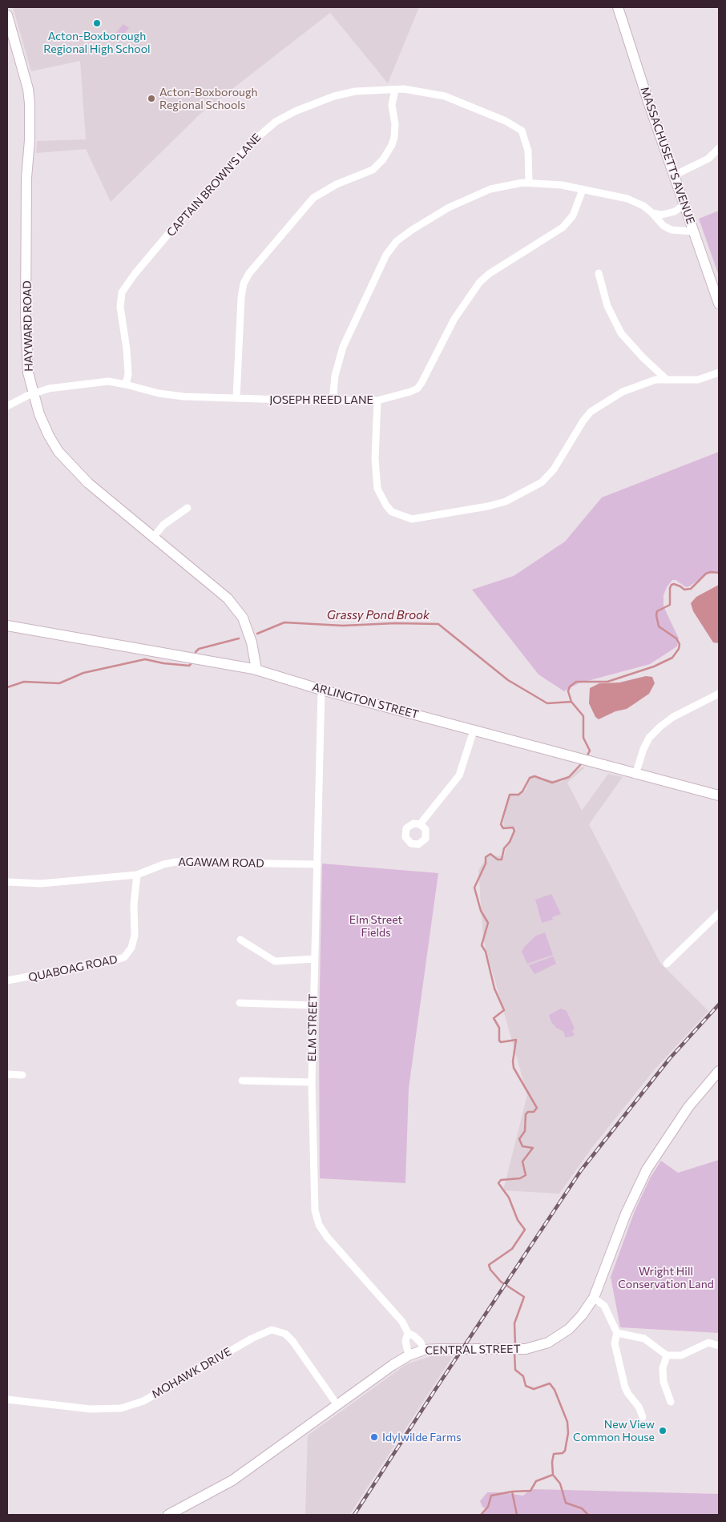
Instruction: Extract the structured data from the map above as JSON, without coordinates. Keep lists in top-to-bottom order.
{
  "streets": {
    "street": [
      "MASSACHUSETTS AVENUE",
      "CAPTAIN BROWN'S LANE",
      "HAYWARD ROAD",
      "JOSEPH REED LANE",
      "ARLINGTON STREET",
      "AGAWAM ROAD",
      "QUABOAG ROAD",
      "ELM STREET",
      "CENTRAL STREET",
      "MOHAWK DRIVE"
    ]
  },
  "crossings": [
    ["CAPTAIN BROWN'S LANE", "JOSEPH REED LANE"],
    ["HAYWARD ROAD", "JOSEPH REED LANE"],
    ["HAYWARD ROAD", "ARLINGTON STREET"],
    ["ARLINGTON STREET", "ELM STREET"],
    ["AGAWAM ROAD", "QUABOAG ROAD"],
    ["AGAWAM ROAD", "ELM STREET"],
    ["ELM STREET", "CENTRAL STREET"],
    ["CENTRAL STREET", "MOHAWK DRIVE"]
  ],
  "water": ["Grassy Pond Brook"],
  "parks": ["Elm Street Fields", "Wright Hill Conservation Land"],
  "places": [
    "Acton-Boxborough Regional High School",
    "Acton-Boxborough Regional Schools",
    "New View Common House",
    "Idylwilde Farms"
  ]
}
